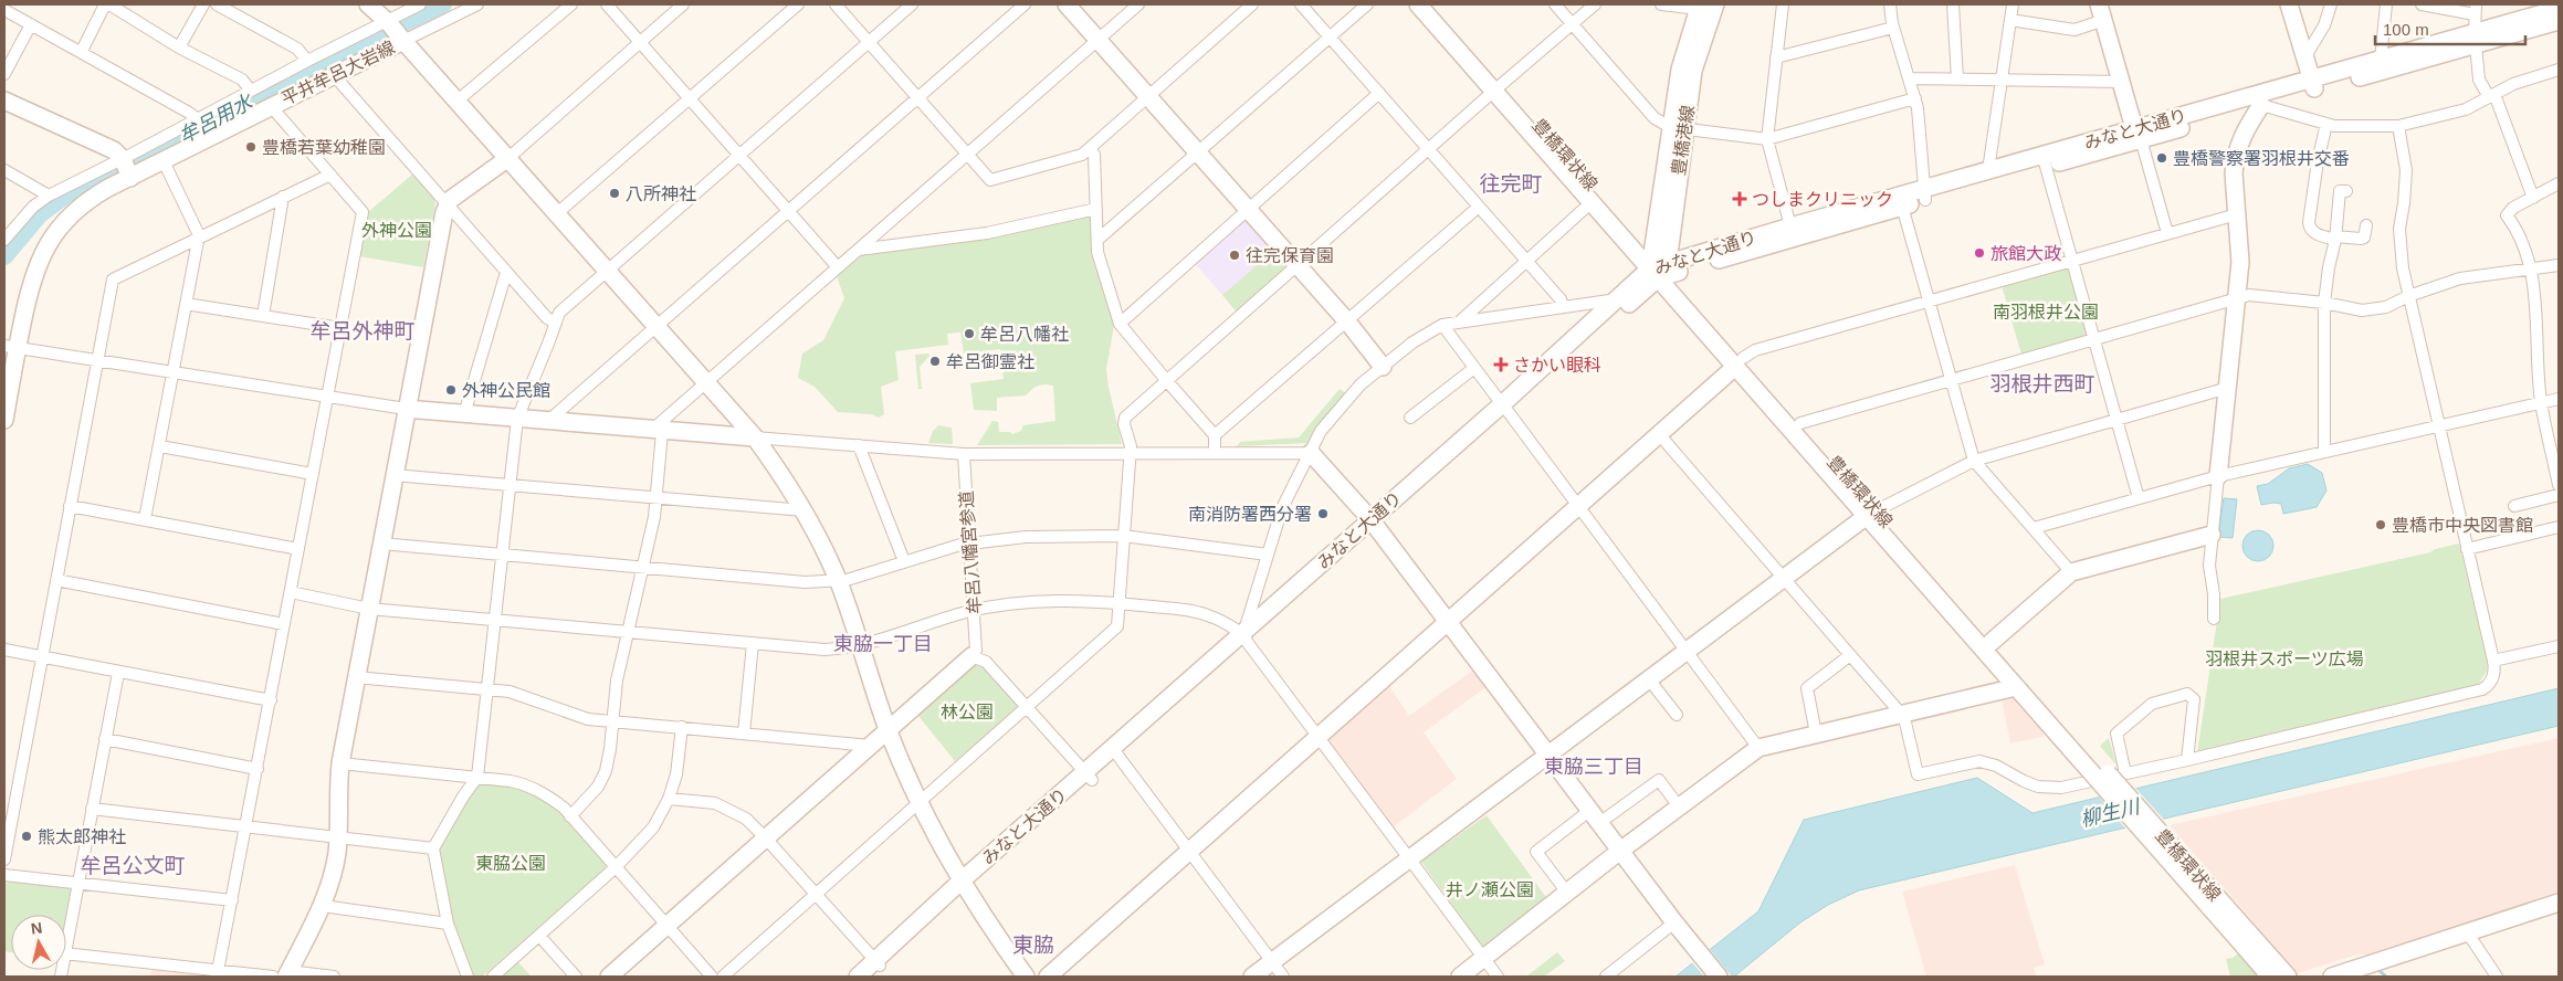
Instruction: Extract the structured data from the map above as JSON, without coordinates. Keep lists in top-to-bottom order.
{
  "streets": {
    "street": [
      "平井牟呂大岩線",
      "みなと大通り",
      "豊橋港線",
      "豊橋環状線",
      "牟呂八幡宮参道"
    ]
  },
  "crossings": [
    ["みなと大通り", "豊橋港線"],
    ["みなと大通り", "豊橋環状線"],
    ["豊橋港線", "豊橋環状線"]
  ],
  "districts": [
    "往完町",
    "牟呂外神町",
    "羽根井西町",
    "東脇一丁目",
    "東脇三丁目",
    "牟呂公文町",
    "東脇"
  ],
  "water": ["牟呂用水", "柳生川"],
  "parks": [
    "外神公園",
    "南羽根井公園",
    "羽根井スポーツ広場",
    "林公園",
    "東脇公園",
    "井ノ瀬公園"
  ],
  "places": {
    "other": [
      "豊橋若葉幼稚園",
      "豊橋警察署羽根井交番",
      "八所神社",
      "旅館大政",
      "往完保育園",
      "牟呂八幡社",
      "牟呂御霊社",
      "外神公民館",
      "南消防署西分署",
      "豊橋市中央図書館",
      "熊太郎神社"
    ],
    "health": ["つしまクリニック", "さかい眼科"]
  },
  "scale_bar": "100 m",
  "north": "top"
}
